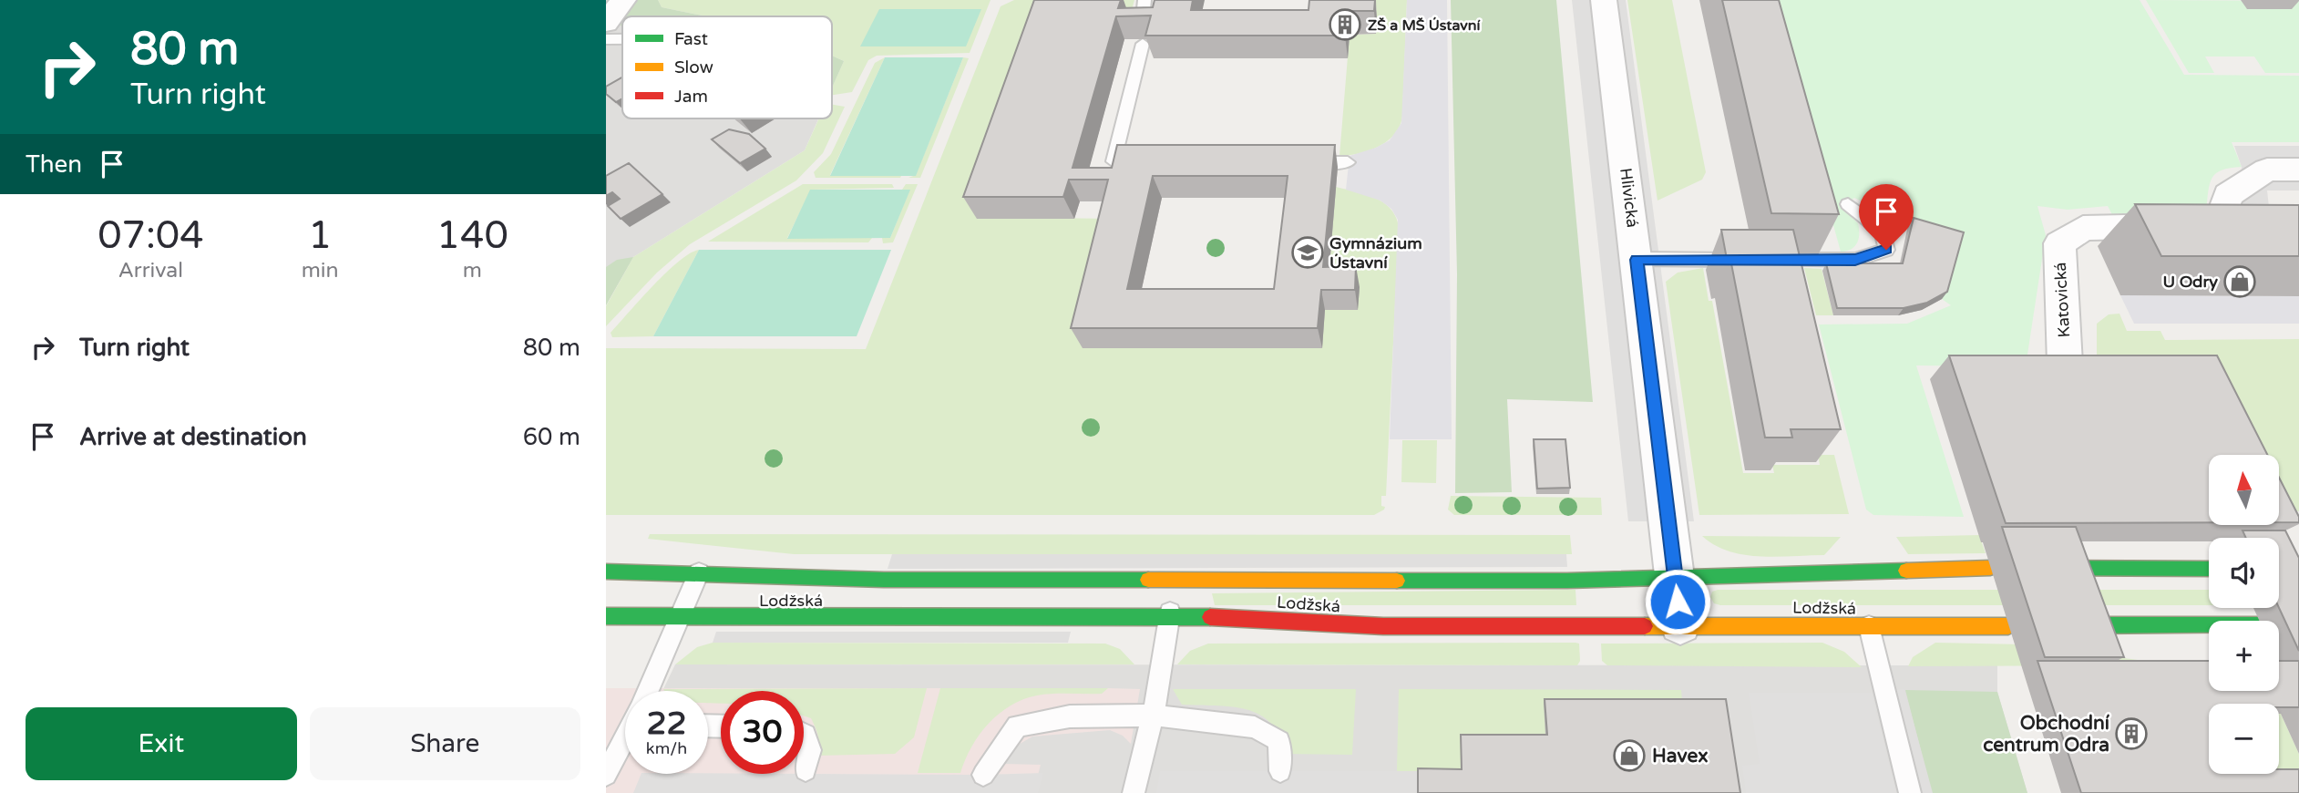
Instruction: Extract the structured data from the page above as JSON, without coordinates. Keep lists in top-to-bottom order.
{
  "streets": {
    "street": ["Hlivická", "Katovická", "Lodžská"]
  },
  "crossings": [
    ["Hlivická", "Lodžská"]
  ],
  "places": {
    "building": ["ZŠ a MŠ Ústavní", "Obchodní centrum Odra"],
    "school or university": ["Gymnázium Ústavní"],
    "shop": ["U Odry", "Havex"]
  },
  "legend": ["Fast", "Slow", "Jam"],
  "north": "top",
  "page": {
    "turn": ["80 m", "Turn right"],
    "then": "Then",
    "eta": [
      "07:04",
      "Arrival",
      "1",
      "min",
      "140",
      "m"
    ],
    "list": [
      {
        "name": "Turn right",
        "value": "80 m"
      },
      {
        "name": "Arrive at destination",
        "value": "60 m"
      }
    ],
    "map_buttons": ["+", "−"],
    "speed": "22 km/h",
    "limit": "30",
    "buttons": ["Exit", "Share"]
  }
}
